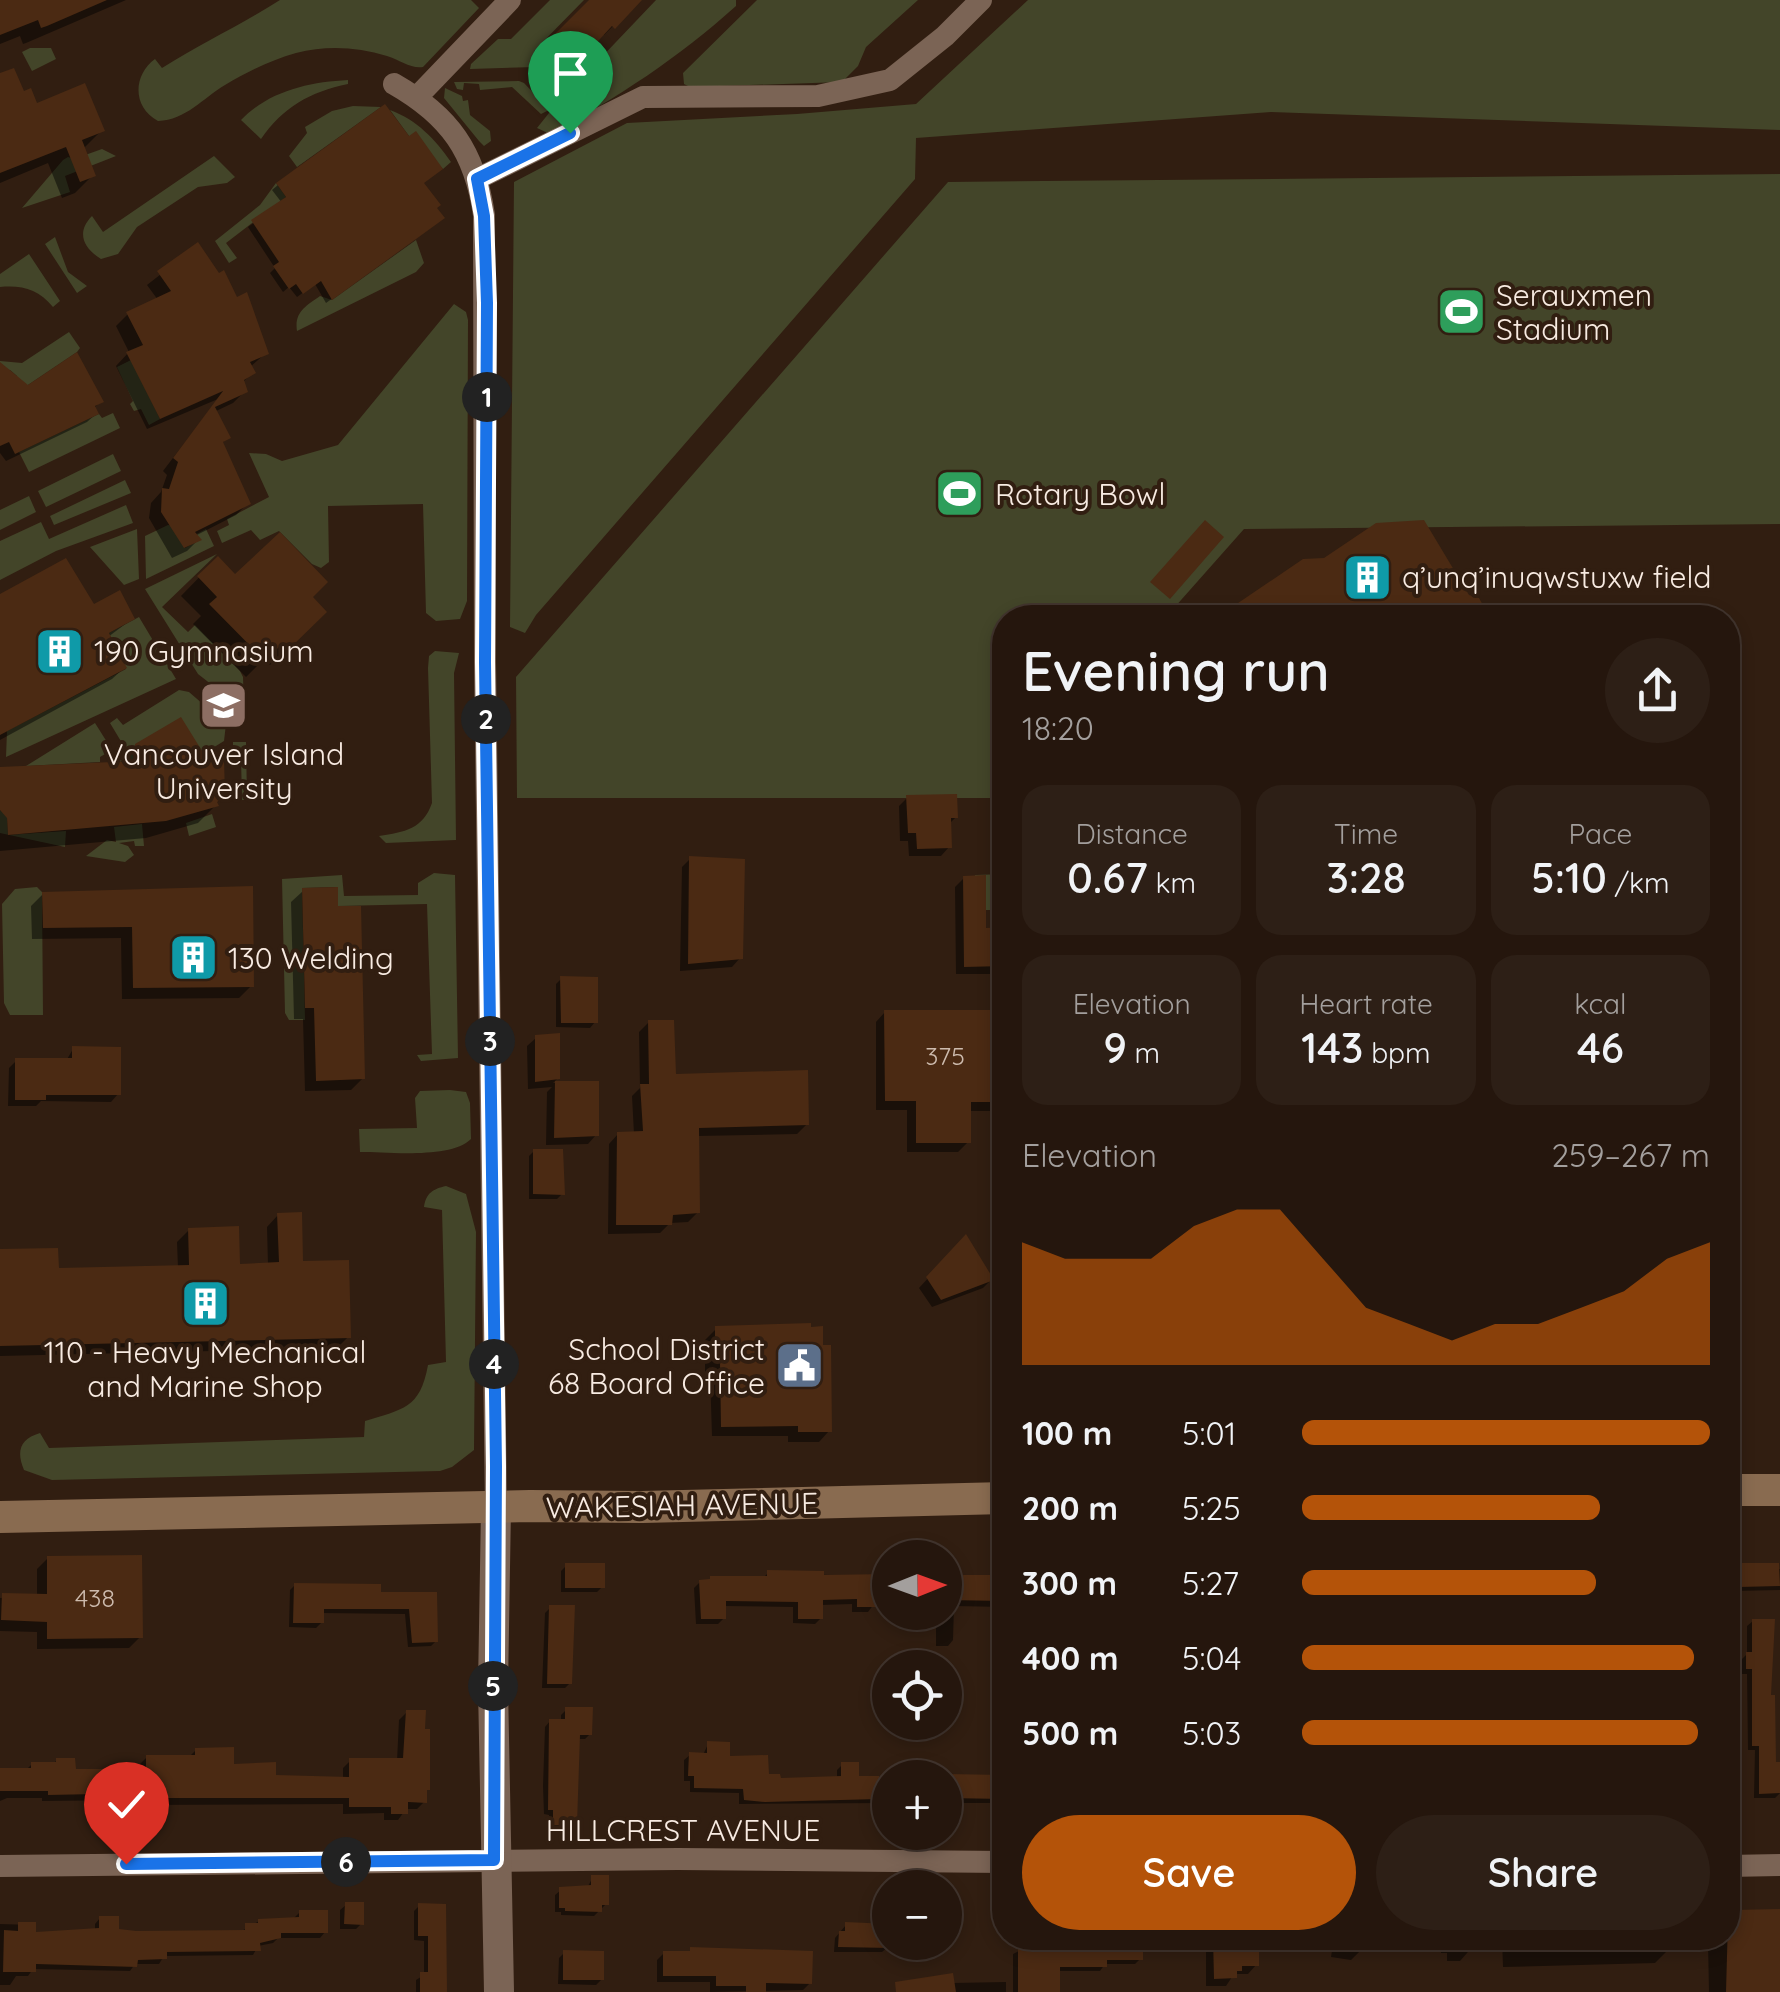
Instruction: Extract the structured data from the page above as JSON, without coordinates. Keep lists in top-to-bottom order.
{
  "streets": {
    "main road": ["WAKESIAH AVENUE"],
    "street": ["HILLCREST AVENUE"]
  },
  "places": {
    "sports": ["Serauxmen Stadium", "Rotary Bowl"],
    "building": [
      "q’unq’inuqwstuxw field",
      "190 Gymnasium",
      "130 Welding",
      "110 - Heavy Mechanical and Marine Shop"
    ],
    "school or university": ["Vancouver Island University"],
    "public building": ["School District 68 Board Office"]
  },
  "house_numbers": ["375", "438"],
  "north": "right",
  "page": {
    "pins": [
      "1",
      "2",
      "3",
      "4",
      "5",
      "6"
    ],
    "heading": ["Evening run", "18:20"],
    "stats": [
      ["Distance", "0.67 km"],
      ["Time", "3:28"],
      ["Pace", "5:10 /km"],
      ["Elevation", "9 m"],
      ["Heart rate", "143 bpm"],
      ["kcal", "46"]
    ],
    "chart": ["Elevation", "259–267 m"],
    "list": [
      {
        "name": "100 m",
        "note": "5:01"
      },
      {
        "name": "200 m",
        "note": "5:25"
      },
      {
        "name": "300 m",
        "note": "5:27"
      },
      {
        "name": "400 m",
        "note": "5:04"
      },
      {
        "name": "500 m",
        "note": "5:03"
      }
    ],
    "map_buttons": ["+", "−"],
    "buttons": ["Save", "Share"]
  }
}
